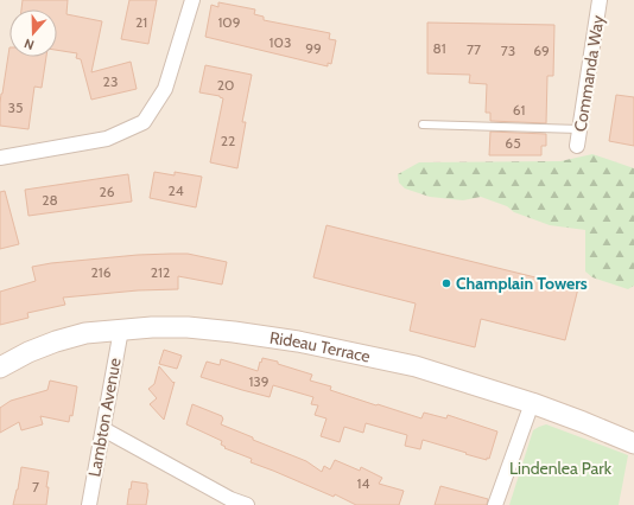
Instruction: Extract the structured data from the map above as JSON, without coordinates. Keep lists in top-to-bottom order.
{
  "streets": {
    "street": ["Commanda Way", "Rideau Terrace", "Lambton Avenue"]
  },
  "crossings": [
    ["Rideau Terrace", "Lambton Avenue"]
  ],
  "parks": ["Lindenlea Park"],
  "places": ["Champlain Towers"],
  "house_numbers": [
    "21",
    "109",
    "103",
    "99",
    "81",
    "77",
    "73",
    "69",
    "23",
    "20",
    "35",
    "61",
    "22",
    "65",
    "24",
    "26",
    "28",
    "216",
    "212",
    "139",
    "14",
    "7"
  ],
  "north": "bottom"
}
